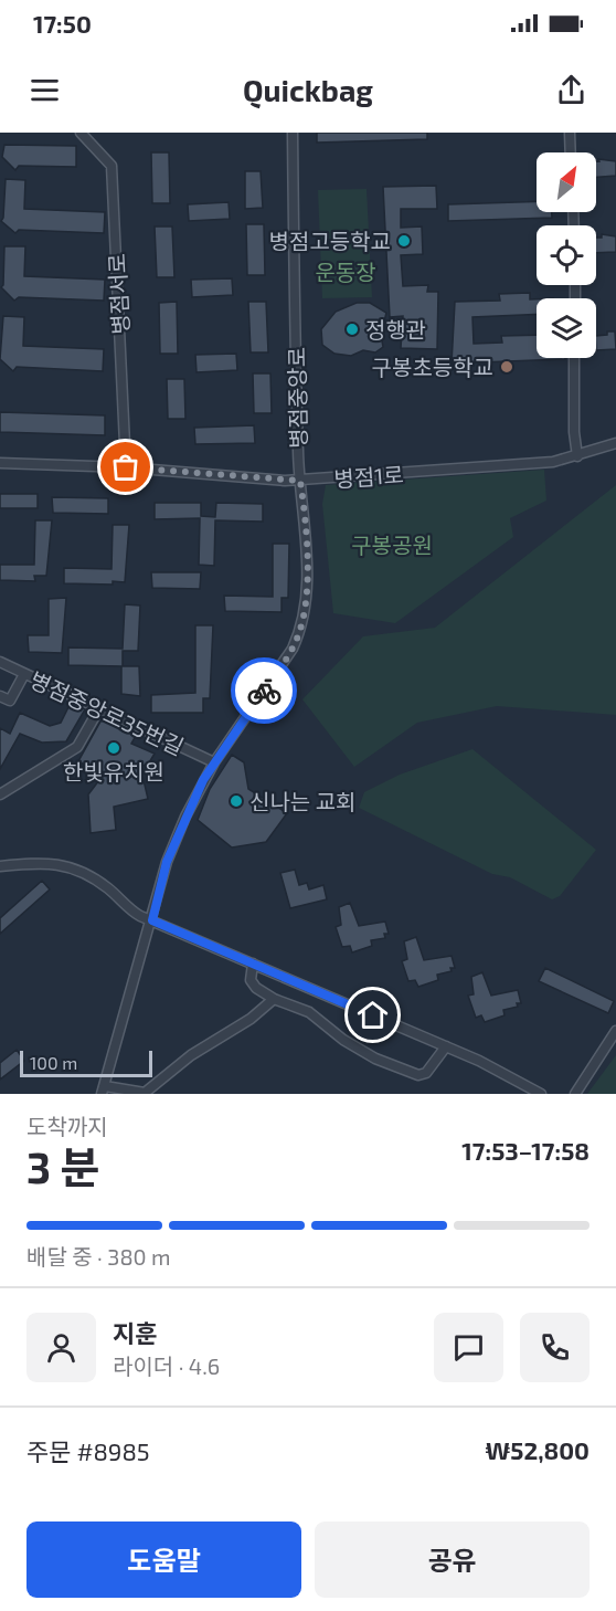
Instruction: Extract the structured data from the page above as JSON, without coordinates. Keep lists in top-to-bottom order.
{
  "streets": {
    "street": [
      "병점서로",
      "병점중앙로",
      "병점1로",
      "병점중앙로35번길"
    ]
  },
  "crossings": [
    ["병점서로", "병점1로"],
    ["병점중앙로", "병점1로"],
    ["병점중앙로", "병점중앙로35번길"]
  ],
  "parks": ["운동장", "구봉공원"],
  "places": [
    "병점고등학교",
    "정행관",
    "구봉초등학교",
    "한빛유치원",
    "신나는 교회"
  ],
  "scale_bar": "100 m",
  "north": "top right",
  "page": {
    "status": "17:50",
    "header": "Quickbag",
    "scale": "100 m",
    "heading": ["3 분", "도착까지", "17:53–17:58"],
    "panel": [
      "지훈",
      "라이더 · 4.6",
      "주문 #8985",
      "₩52,800"
    ],
    "bar": "배달 중 · 380 m",
    "buttons": ["도움말", "공유"]
  }
}
